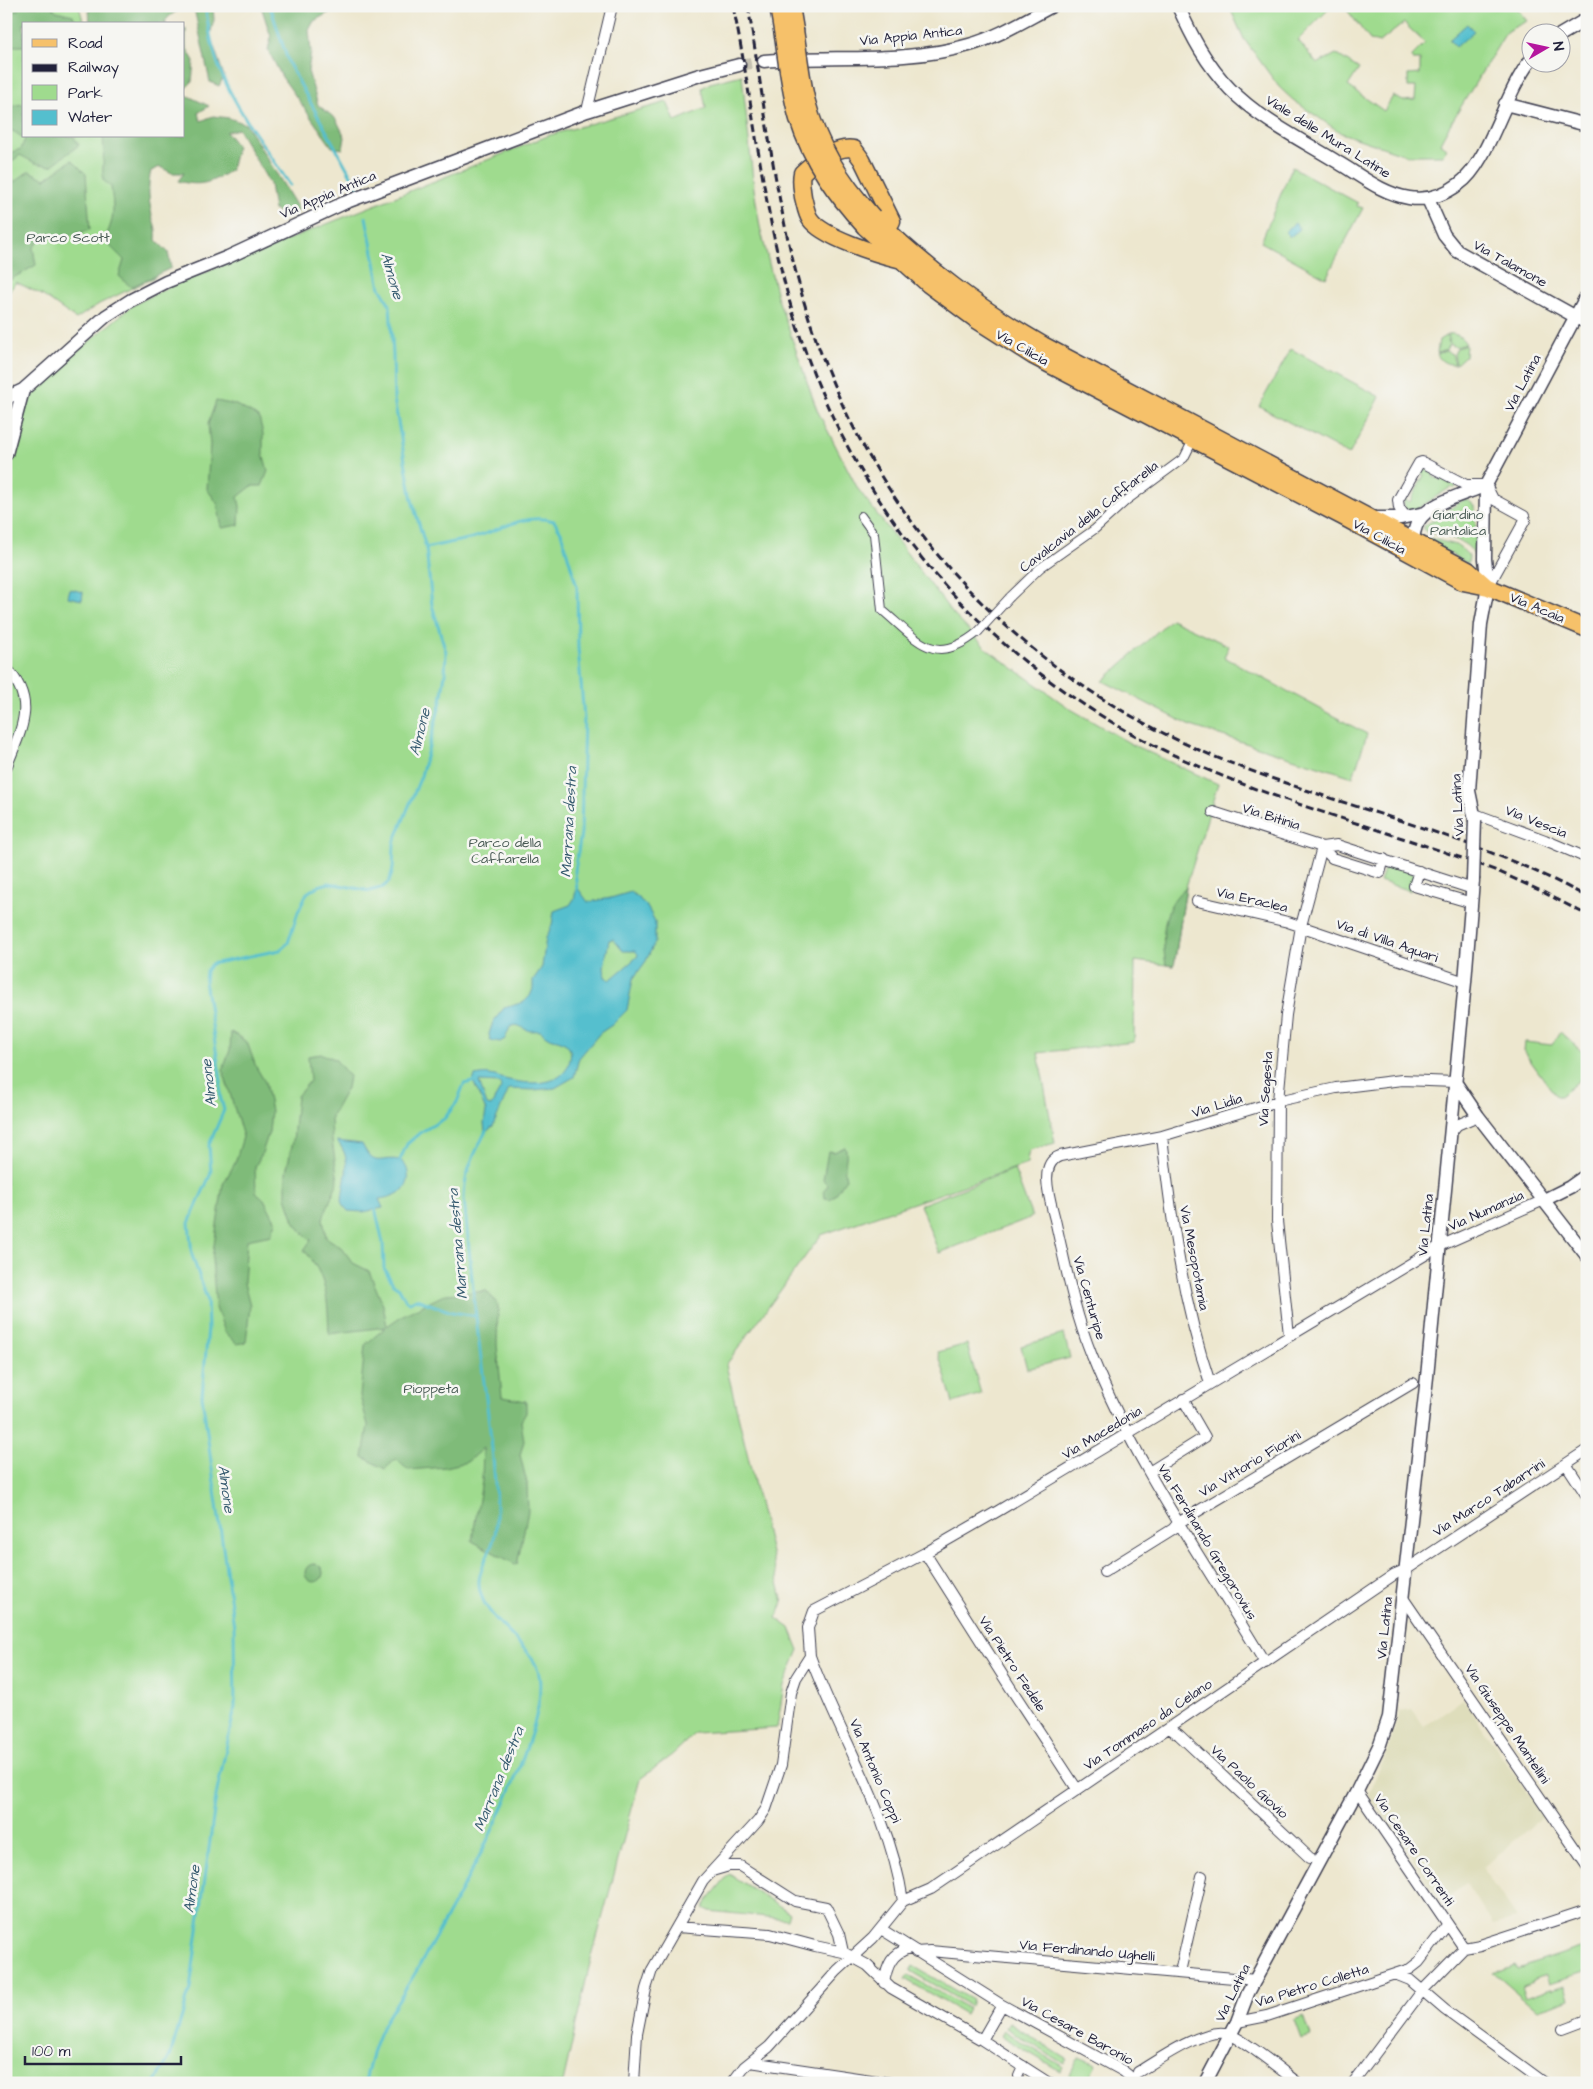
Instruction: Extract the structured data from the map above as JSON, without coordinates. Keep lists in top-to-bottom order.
{
  "streets": {
    "main road": ["Via Cilicia", "Via Acaia"],
    "street": [
      "Via Appia Antica",
      "Viale delle Mura Latine",
      "Via Talamone",
      "Via Latina",
      "Cavalcavia della Caffarella",
      "Via Bitinia",
      "Via Vescia",
      "Via Eraclea",
      "Via di Villa Aquari",
      "Via Segesta",
      "Via Lidia",
      "Via Numanzia",
      "Via Mesopotamia",
      "Via Centuripe",
      "Via Macedonia",
      "Via Vittorio Fiorini",
      "Via Marco Tabarrini",
      "Via Ferdinando Gregorovius",
      "Via Pietro Fedele",
      "Via Giuseppe Mantellini",
      "Via Tommaso da Celano",
      "Via Antonio Coppi",
      "Via Paolo Giovio",
      "Via Cesare Correnti",
      "Via Ferdinando Ughelli",
      "Via Pietro Colletta",
      "Via Cesare Baronio"
    ]
  },
  "crossings": [
    ["Viale delle Mura Latine", "Via Talamone"],
    ["Via Talamone", "Via Latina"],
    ["Via Cilicia", "Cavalcavia della Caffarella"],
    ["Via Cilicia", "Via Acaia"],
    ["Via Latina", "Via Acaia"],
    ["Via Latina", "Via Bitinia"],
    ["Via Latina", "Via Vescia"],
    ["Via Latina", "Via di Villa Aquari"],
    ["Via Latina", "Via Lidia"],
    ["Via Latina", "Via Numanzia"],
    ["Via Latina", "Via Macedonia"],
    ["Via Latina", "Via Marco Tabarrini"],
    ["Via Latina", "Via Giuseppe Mantellini"],
    ["Via Latina", "Via Tommaso da Celano"],
    ["Via Latina", "Via Cesare Correnti"],
    ["Via Latina", "Via Ferdinando Ughelli"],
    ["Via Latina", "Via Pietro Colletta"],
    ["Via Bitinia", "Via Segesta"],
    ["Via Eraclea", "Via di Villa Aquari"],
    ["Via Eraclea", "Via Segesta"],
    ["Via di Villa Aquari", "Via Segesta"],
    ["Via Segesta", "Via Lidia"],
    ["Via Segesta", "Via Macedonia"],
    ["Via Lidia", "Via Mesopotamia"],
    ["Via Lidia", "Via Centuripe"],
    ["Via Numanzia", "Via Macedonia"],
    ["Via Mesopotamia", "Via Macedonia"],
    ["Via Centuripe", "Via Macedonia"],
    ["Via Centuripe", "Via Ferdinando Gregorovius"],
    ["Via Macedonia", "Via Ferdinando Gregorovius"],
    ["Via Macedonia", "Via Pietro Fedele"],
    ["Via Macedonia", "Via Antonio Coppi"],
    ["Via Vittorio Fiorini", "Via Ferdinando Gregorovius"],
    ["Via Marco Tabarrini", "Via Tommaso da Celano"],
    ["Via Ferdinando Gregorovius", "Via Tommaso da Celano"],
    ["Via Pietro Fedele", "Via Tommaso da Celano"],
    ["Via Tommaso da Celano", "Via Antonio Coppi"],
    ["Via Tommaso da Celano", "Via Paolo Giovio"],
    ["Via Cesare Correnti", "Via Pietro Colletta"],
    ["Via Ferdinando Ughelli", "Via Cesare Baronio"]
  ],
  "water": ["Almone", "Marrana destra"],
  "parks": [
    "Parco Scott",
    "Giardino Pantalica",
    "Parco della Caffarella",
    "Pioppeta"
  ],
  "legend": [
    "Road",
    "Railway",
    "Park",
    "Water"
  ],
  "scale_bar": "100 m",
  "north": "right"
}
